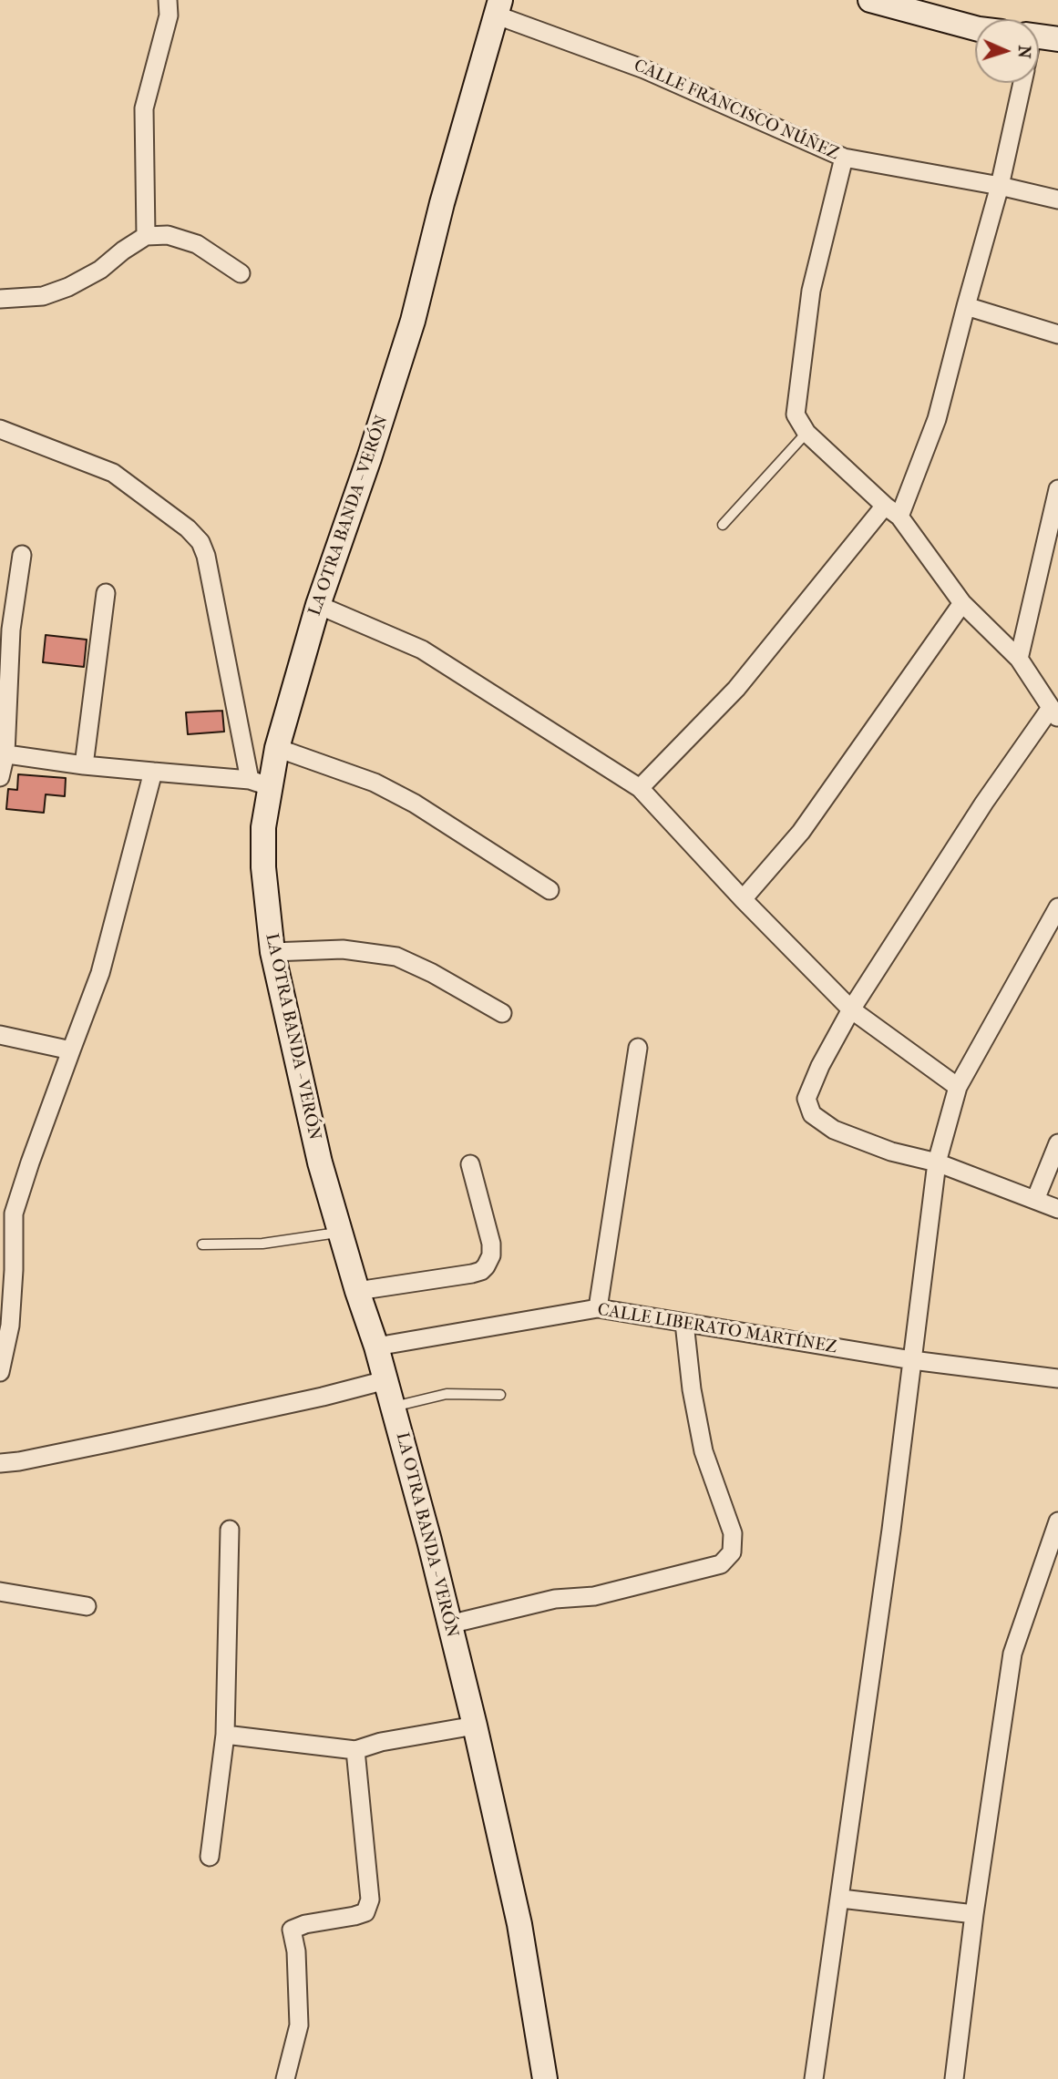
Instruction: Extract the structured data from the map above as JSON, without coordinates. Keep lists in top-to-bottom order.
{
  "streets": {
    "main road": ["LA OTRA BANDA - VERÓN"],
    "street": ["CALLE FRANCISCO NÚÑEZ", "CALLE LIBERATO MARTÍNEZ"]
  },
  "crossings": [
    ["CALLE FRANCISCO NÚÑEZ", "LA OTRA BANDA - VERÓN"],
    ["LA OTRA BANDA - VERÓN", "CALLE LIBERATO MARTÍNEZ"]
  ],
  "north": "right"
}
